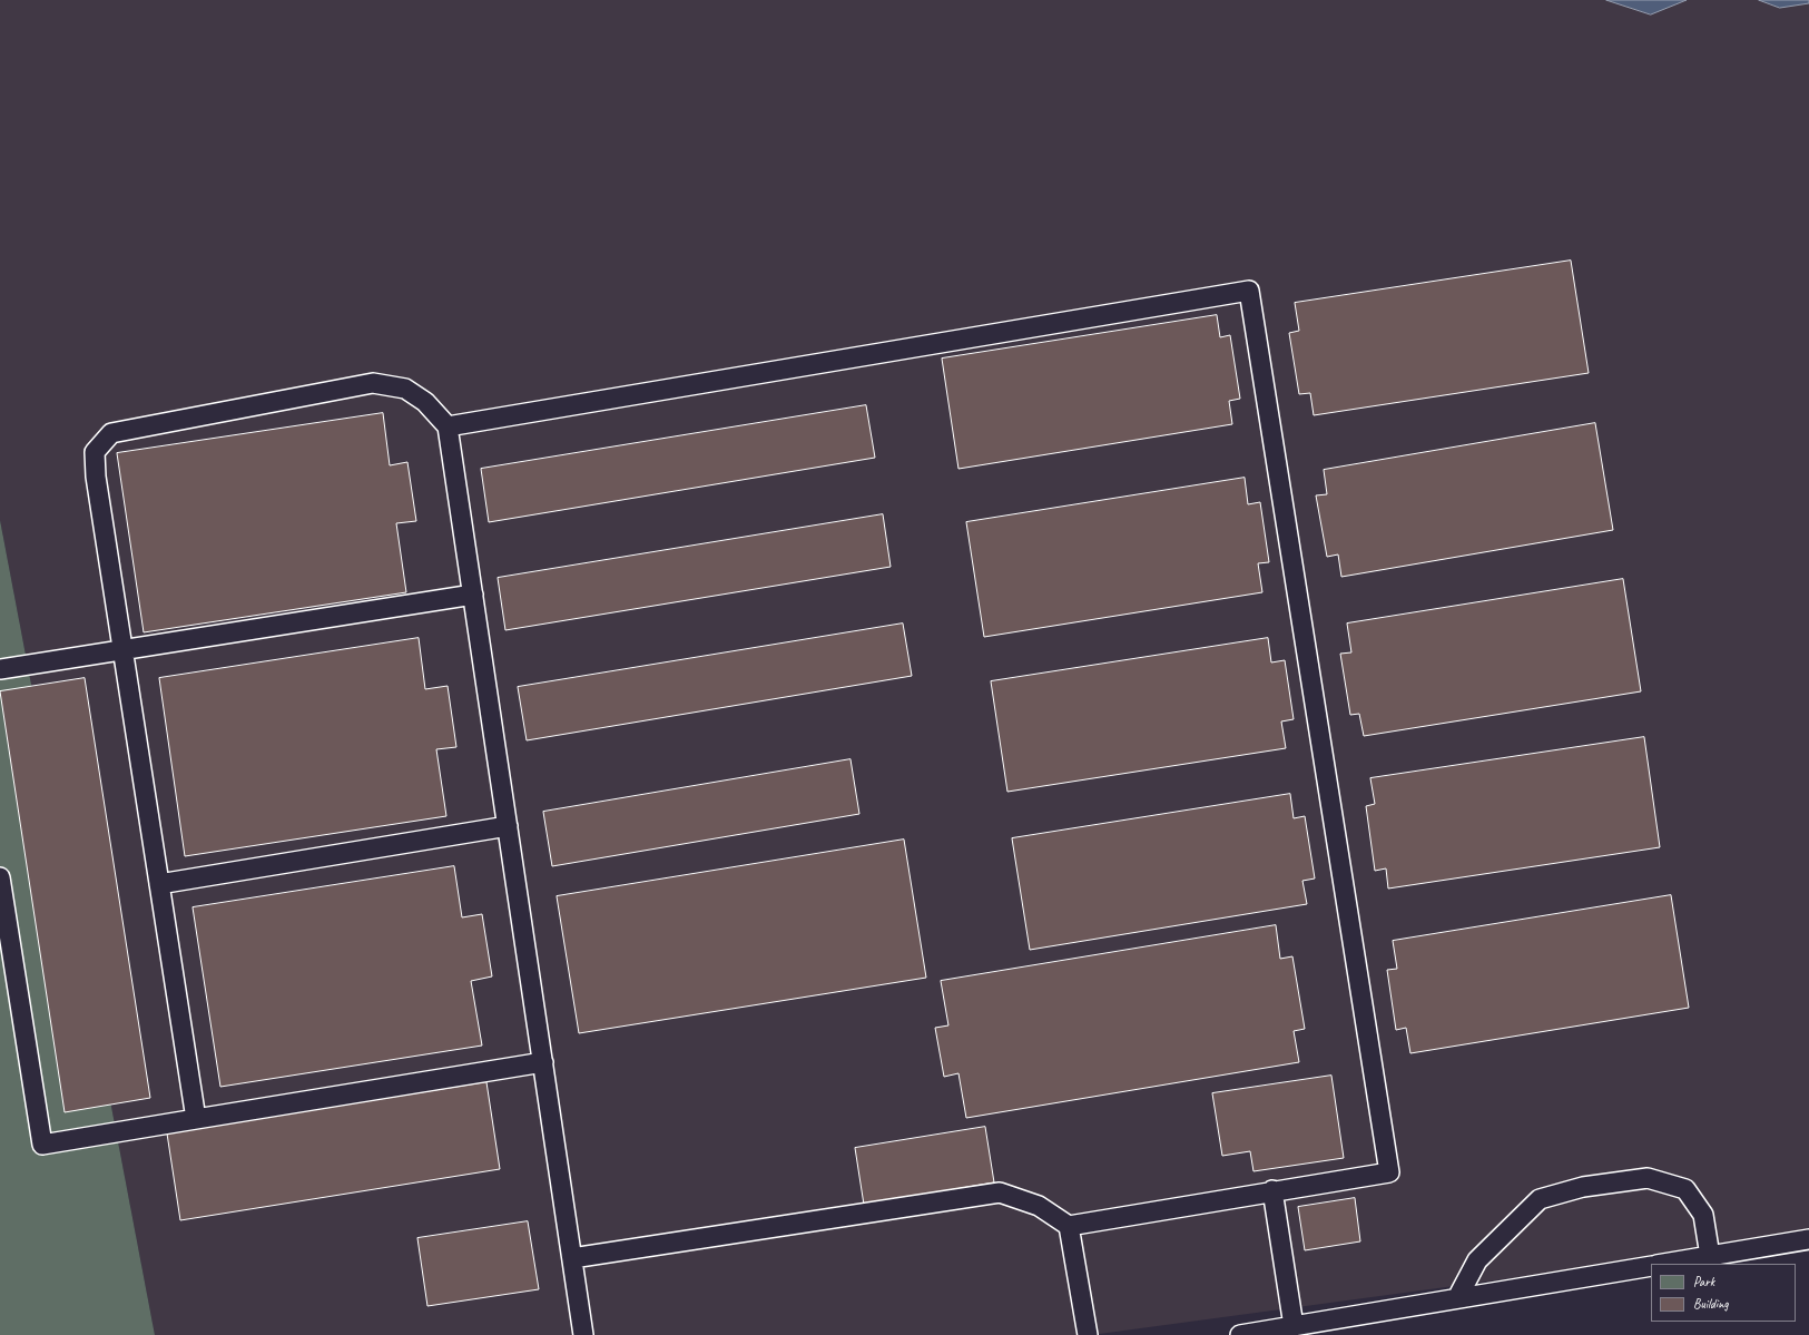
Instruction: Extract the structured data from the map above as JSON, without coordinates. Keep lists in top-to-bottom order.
{
  "legend": ["Park", "Building"]
}
